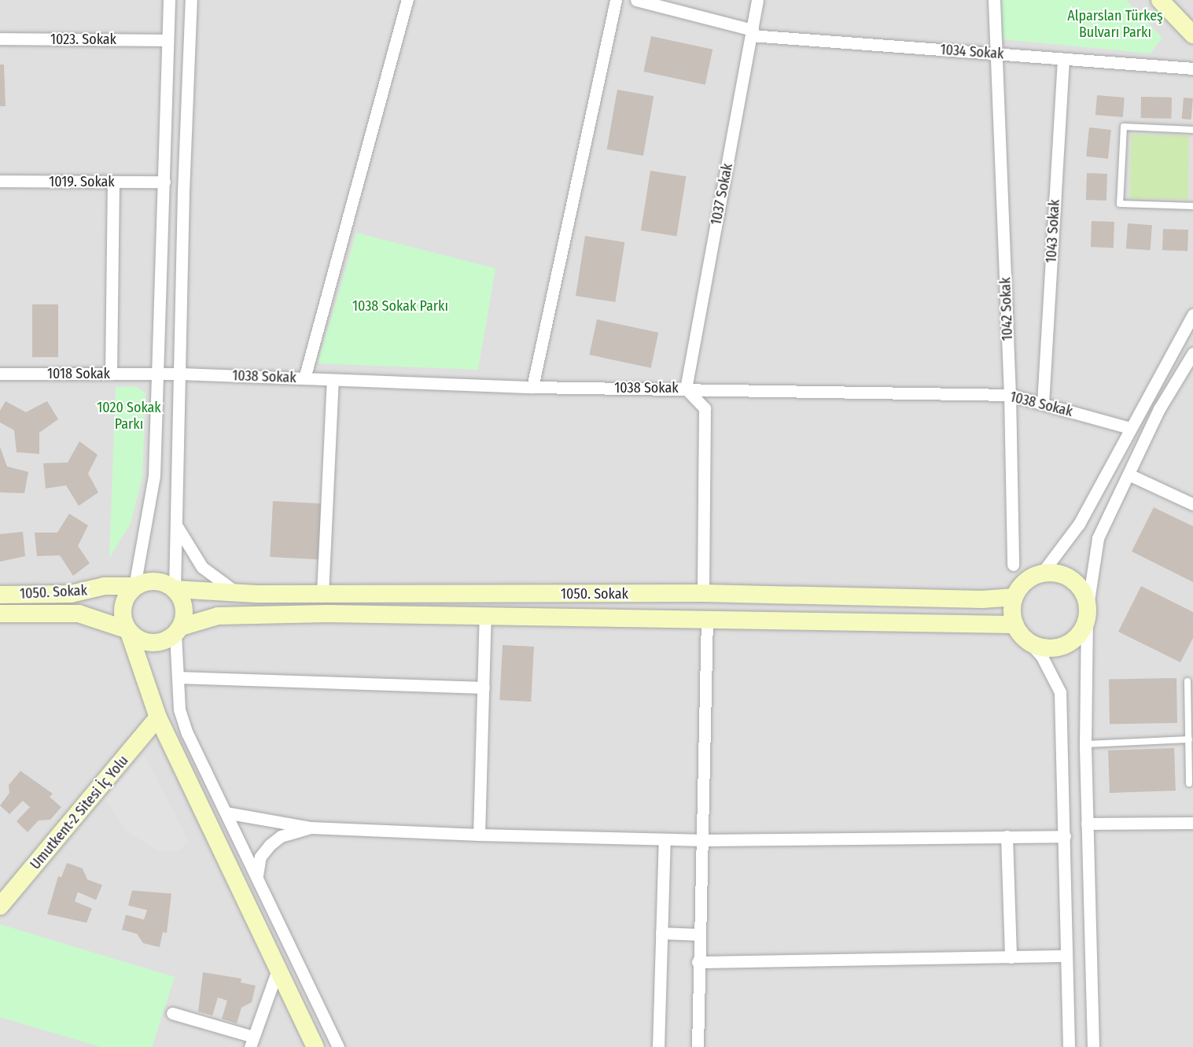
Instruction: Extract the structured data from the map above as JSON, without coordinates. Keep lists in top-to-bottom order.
{
  "streets": {
    "street": [
      "1023. Sokak",
      "1034 Sokak",
      "1019. Sokak",
      "1037 Sokak",
      "1043 Sokak",
      "1042 Sokak",
      "1018 Sokak",
      "1038 Sokak",
      "1050. Sokak",
      "Umutkent-2 Sitesi İç Yolu"
    ]
  },
  "crossings": [
    ["1034 Sokak", "1037 Sokak"],
    ["1034 Sokak", "1043 Sokak"],
    ["1034 Sokak", "1042 Sokak"],
    ["1037 Sokak", "1038 Sokak"],
    ["1043 Sokak", "1038 Sokak"],
    ["1042 Sokak", "1038 Sokak"],
    ["1018 Sokak", "1038 Sokak"]
  ],
  "parks": ["Alparslan Türkeş Bulvarı Parkı", "1038 Sokak Parkı", "1020 Sokak Parkı"]
}
